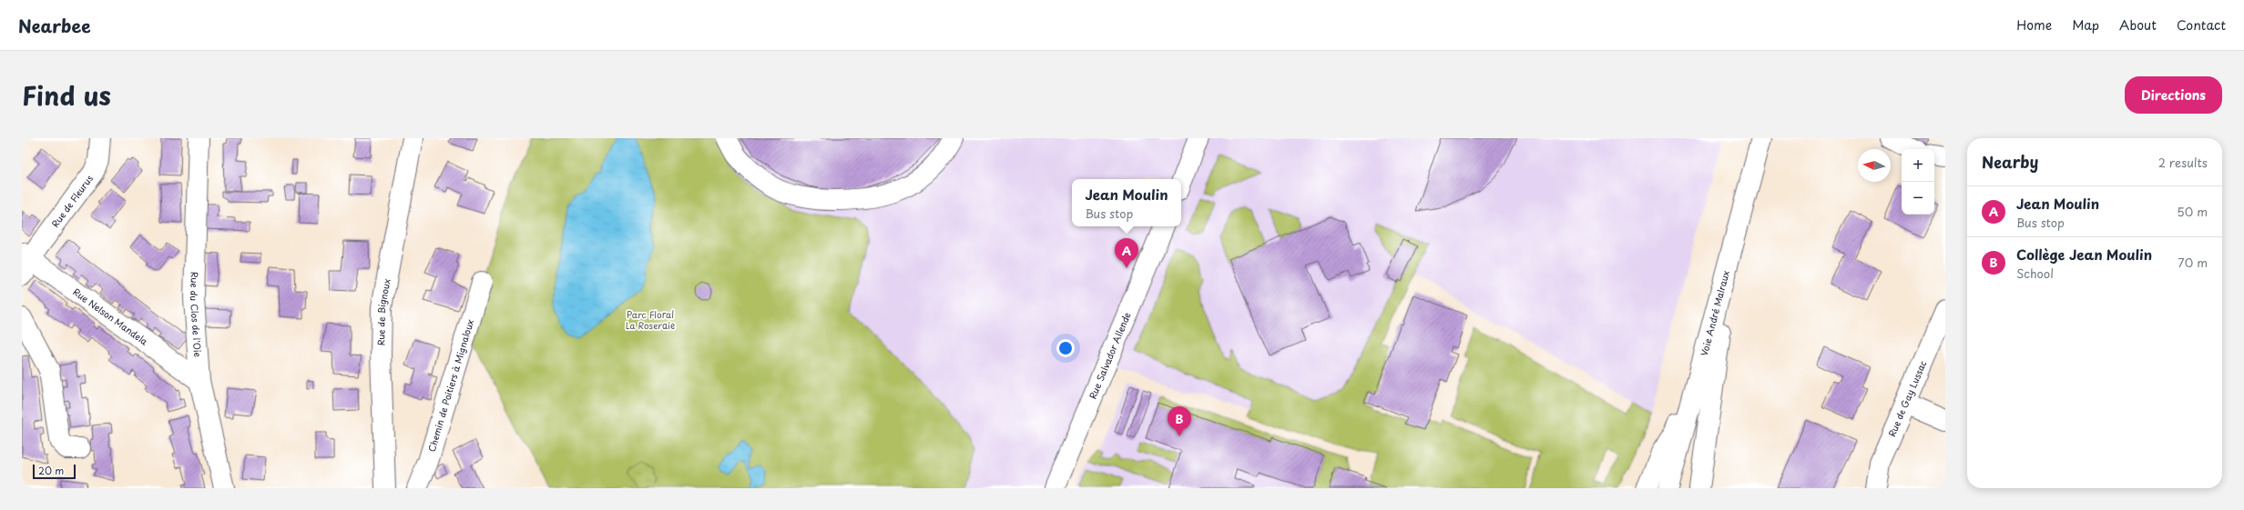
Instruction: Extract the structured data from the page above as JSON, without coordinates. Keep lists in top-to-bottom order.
{
  "streets": {
    "street": [
      "Rue de Fleurus",
      "Rue de Bignoux",
      "Voie André Malraux",
      "Rue du Clos de l'Oie",
      "Rue Nelson Mandela",
      "Rue Salvador Allende",
      "Chemin de Poitiers à Mignaloux",
      "Rue de Gay Lussac"
    ]
  },
  "crossings": [
    ["Rue de Fleurus", "Rue Nelson Mandela"],
    ["Rue du Clos de l'Oie", "Rue Nelson Mandela"]
  ],
  "parks": ["Parc Floral La Roseraie"],
  "scale_bar": "20 m",
  "north": "left",
  "page": {
    "header": "Nearbee",
    "nav": [
      "Home",
      "Map",
      "About",
      "Contact"
    ],
    "title": "Find us",
    "buttons": "Directions",
    "heading": ["Nearby", "2 results"],
    "map_buttons": ["+", "−"],
    "popup": ["Jean Moulin", "Bus stop"],
    "list": [
      {
        "mark": "A",
        "name": "Jean Moulin",
        "note": "Bus stop",
        "value": "50 m"
      },
      {
        "mark": "B",
        "name": "Collège Jean Moulin",
        "note": "School",
        "value": "70 m"
      }
    ],
    "pins": ["A", "B"],
    "scale": "20 m"
  }
}
